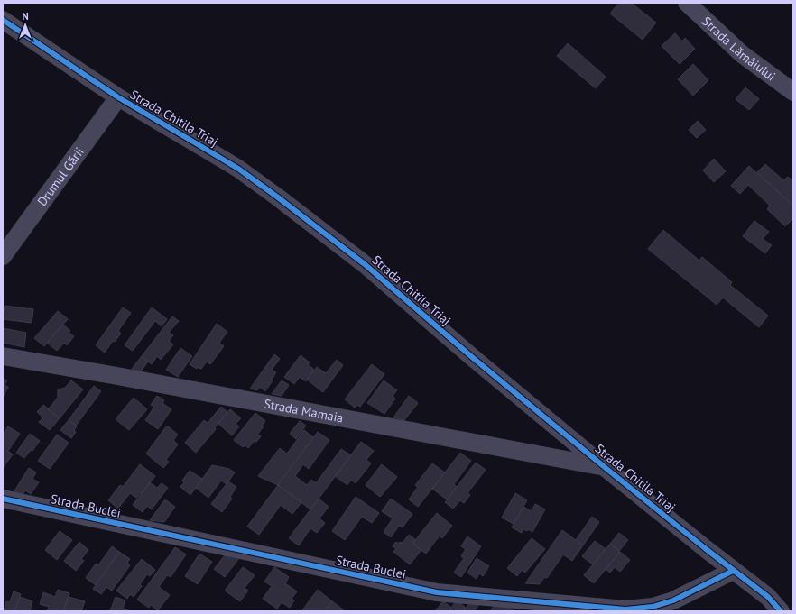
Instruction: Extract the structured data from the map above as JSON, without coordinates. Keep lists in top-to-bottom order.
{
  "streets": {
    "street": [
      "Strada Lămâiului",
      "Strada Chitila Triaj",
      "Drumul Gării",
      "Strada Mamaia",
      "Strada Buclei"
    ]
  },
  "crossings": [
    ["Strada Chitila Triaj", "Drumul Gării"],
    ["Strada Chitila Triaj", "Strada Mamaia"],
    ["Strada Chitila Triaj", "Strada Buclei"]
  ],
  "north": "top"
}
